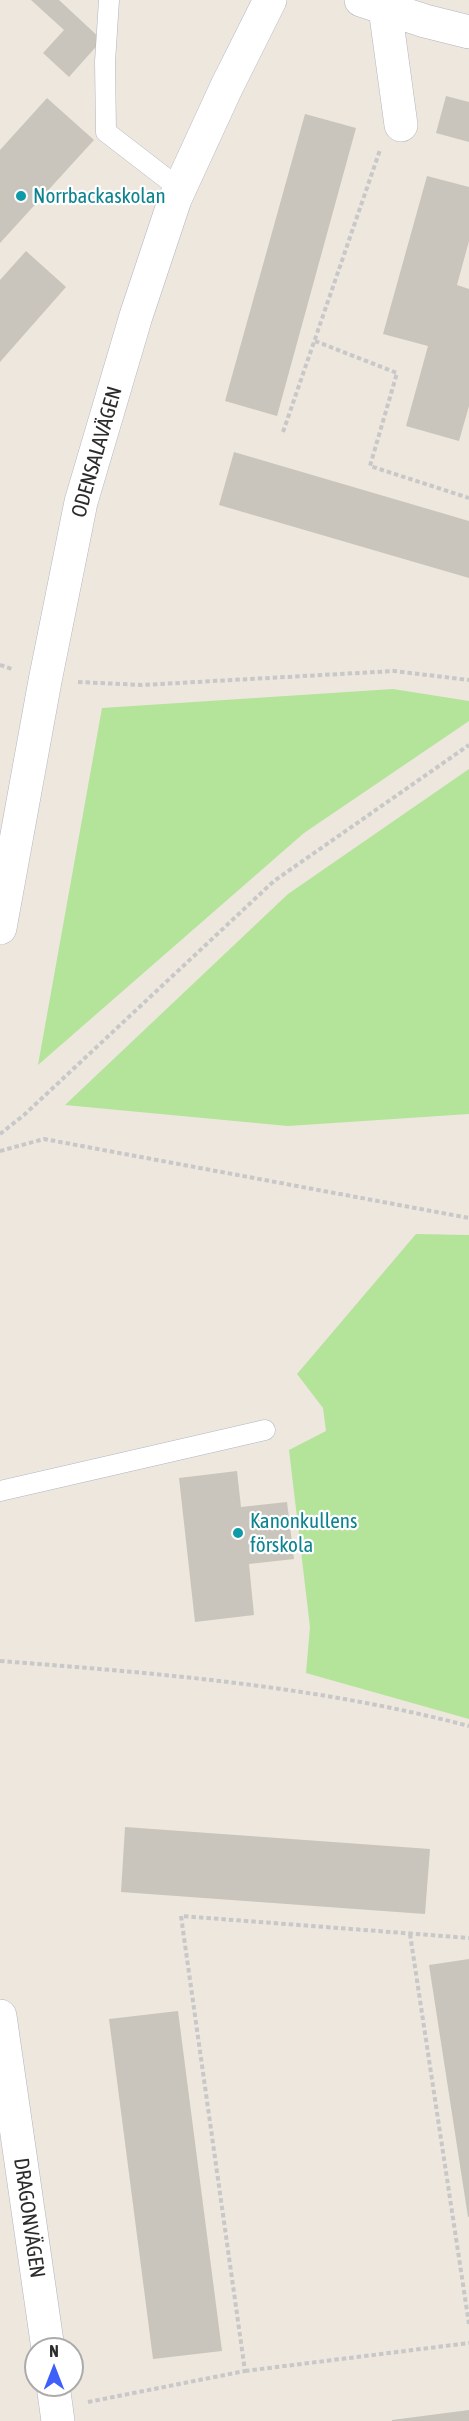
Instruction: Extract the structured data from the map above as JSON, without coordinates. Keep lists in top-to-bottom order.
{
  "streets": {
    "street": ["ODENSALAVÄGEN", "DRAGONVÄGEN"]
  },
  "places": ["Norrbackaskolan", "Kanonkullens förskola"],
  "north": "top"
}
